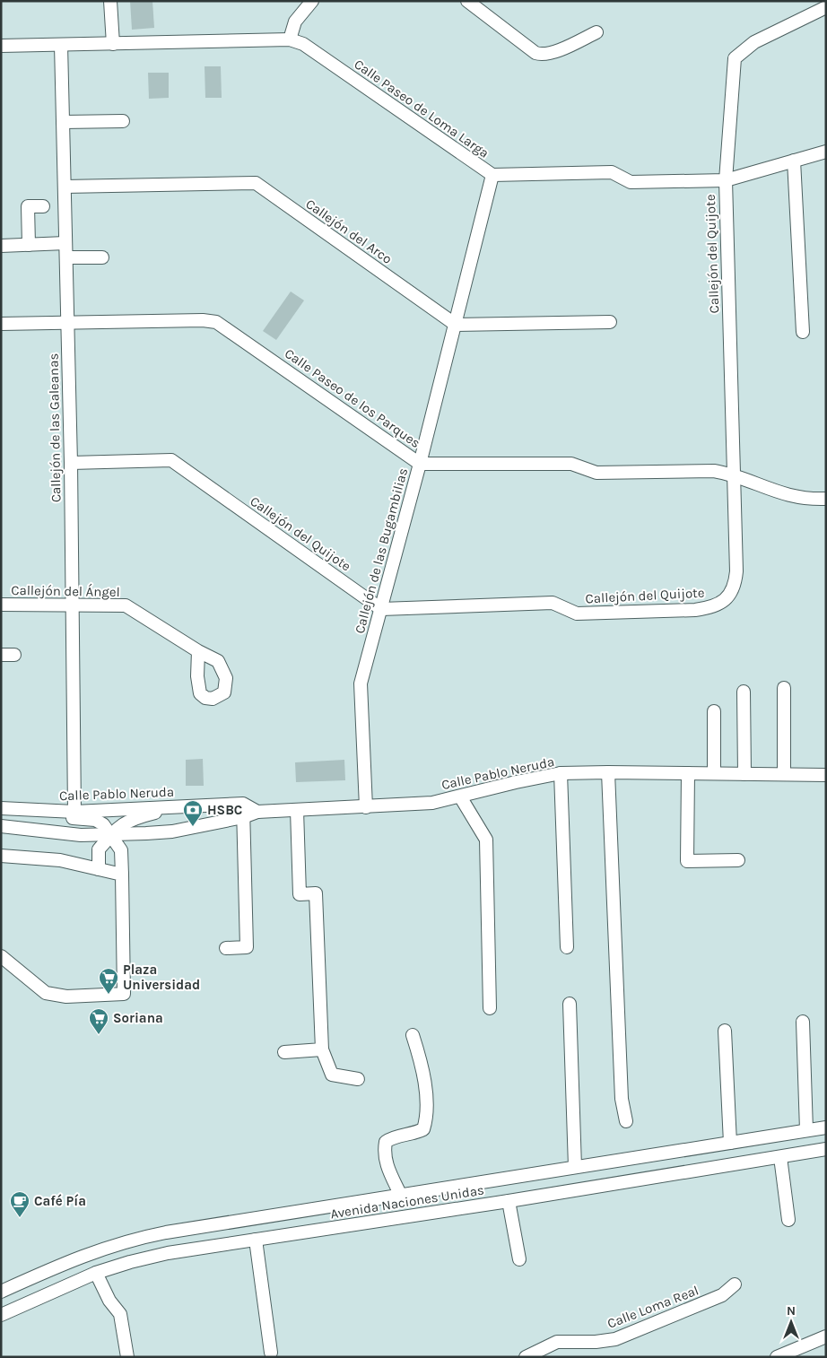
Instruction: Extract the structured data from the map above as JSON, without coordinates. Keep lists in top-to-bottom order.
{
  "streets": {
    "street": [
      "Calle Paseo de Loma Larga",
      "Callejón del Arco",
      "Callejón del Quijote",
      "Calle Paseo de los Parques",
      "Callejón de las Galeanas",
      "Callejón de las Bugambilias",
      "Callejón del Ángel",
      "Calle Pablo Neruda",
      "Avenida Naciones Unidas",
      "Calle Loma Real"
    ]
  },
  "crossings": [
    ["Calle Paseo de Loma Larga", "Callejón del Quijote"],
    ["Calle Paseo de Loma Larga", "Callejón de las Galeanas"],
    ["Calle Paseo de Loma Larga", "Callejón de las Bugambilias"],
    ["Callejón del Arco", "Callejón de las Galeanas"],
    ["Callejón del Arco", "Callejón de las Bugambilias"],
    ["Callejón del Quijote", "Calle Paseo de los Parques"],
    ["Callejón del Quijote", "Callejón de las Galeanas"],
    ["Callejón del Quijote", "Callejón de las Bugambilias"],
    ["Calle Paseo de los Parques", "Callejón de las Galeanas"],
    ["Calle Paseo de los Parques", "Callejón de las Bugambilias"],
    ["Callejón de las Galeanas", "Callejón del Ángel"],
    ["Callejón de las Galeanas", "Calle Pablo Neruda"],
    ["Callejón de las Bugambilias", "Calle Pablo Neruda"]
  ],
  "places": {
    "bank": ["HSBC"],
    "supermarket": ["Plaza Universidad", "Soriana"],
    "cafe": ["Café Pía"]
  },
  "north": "top"
}
